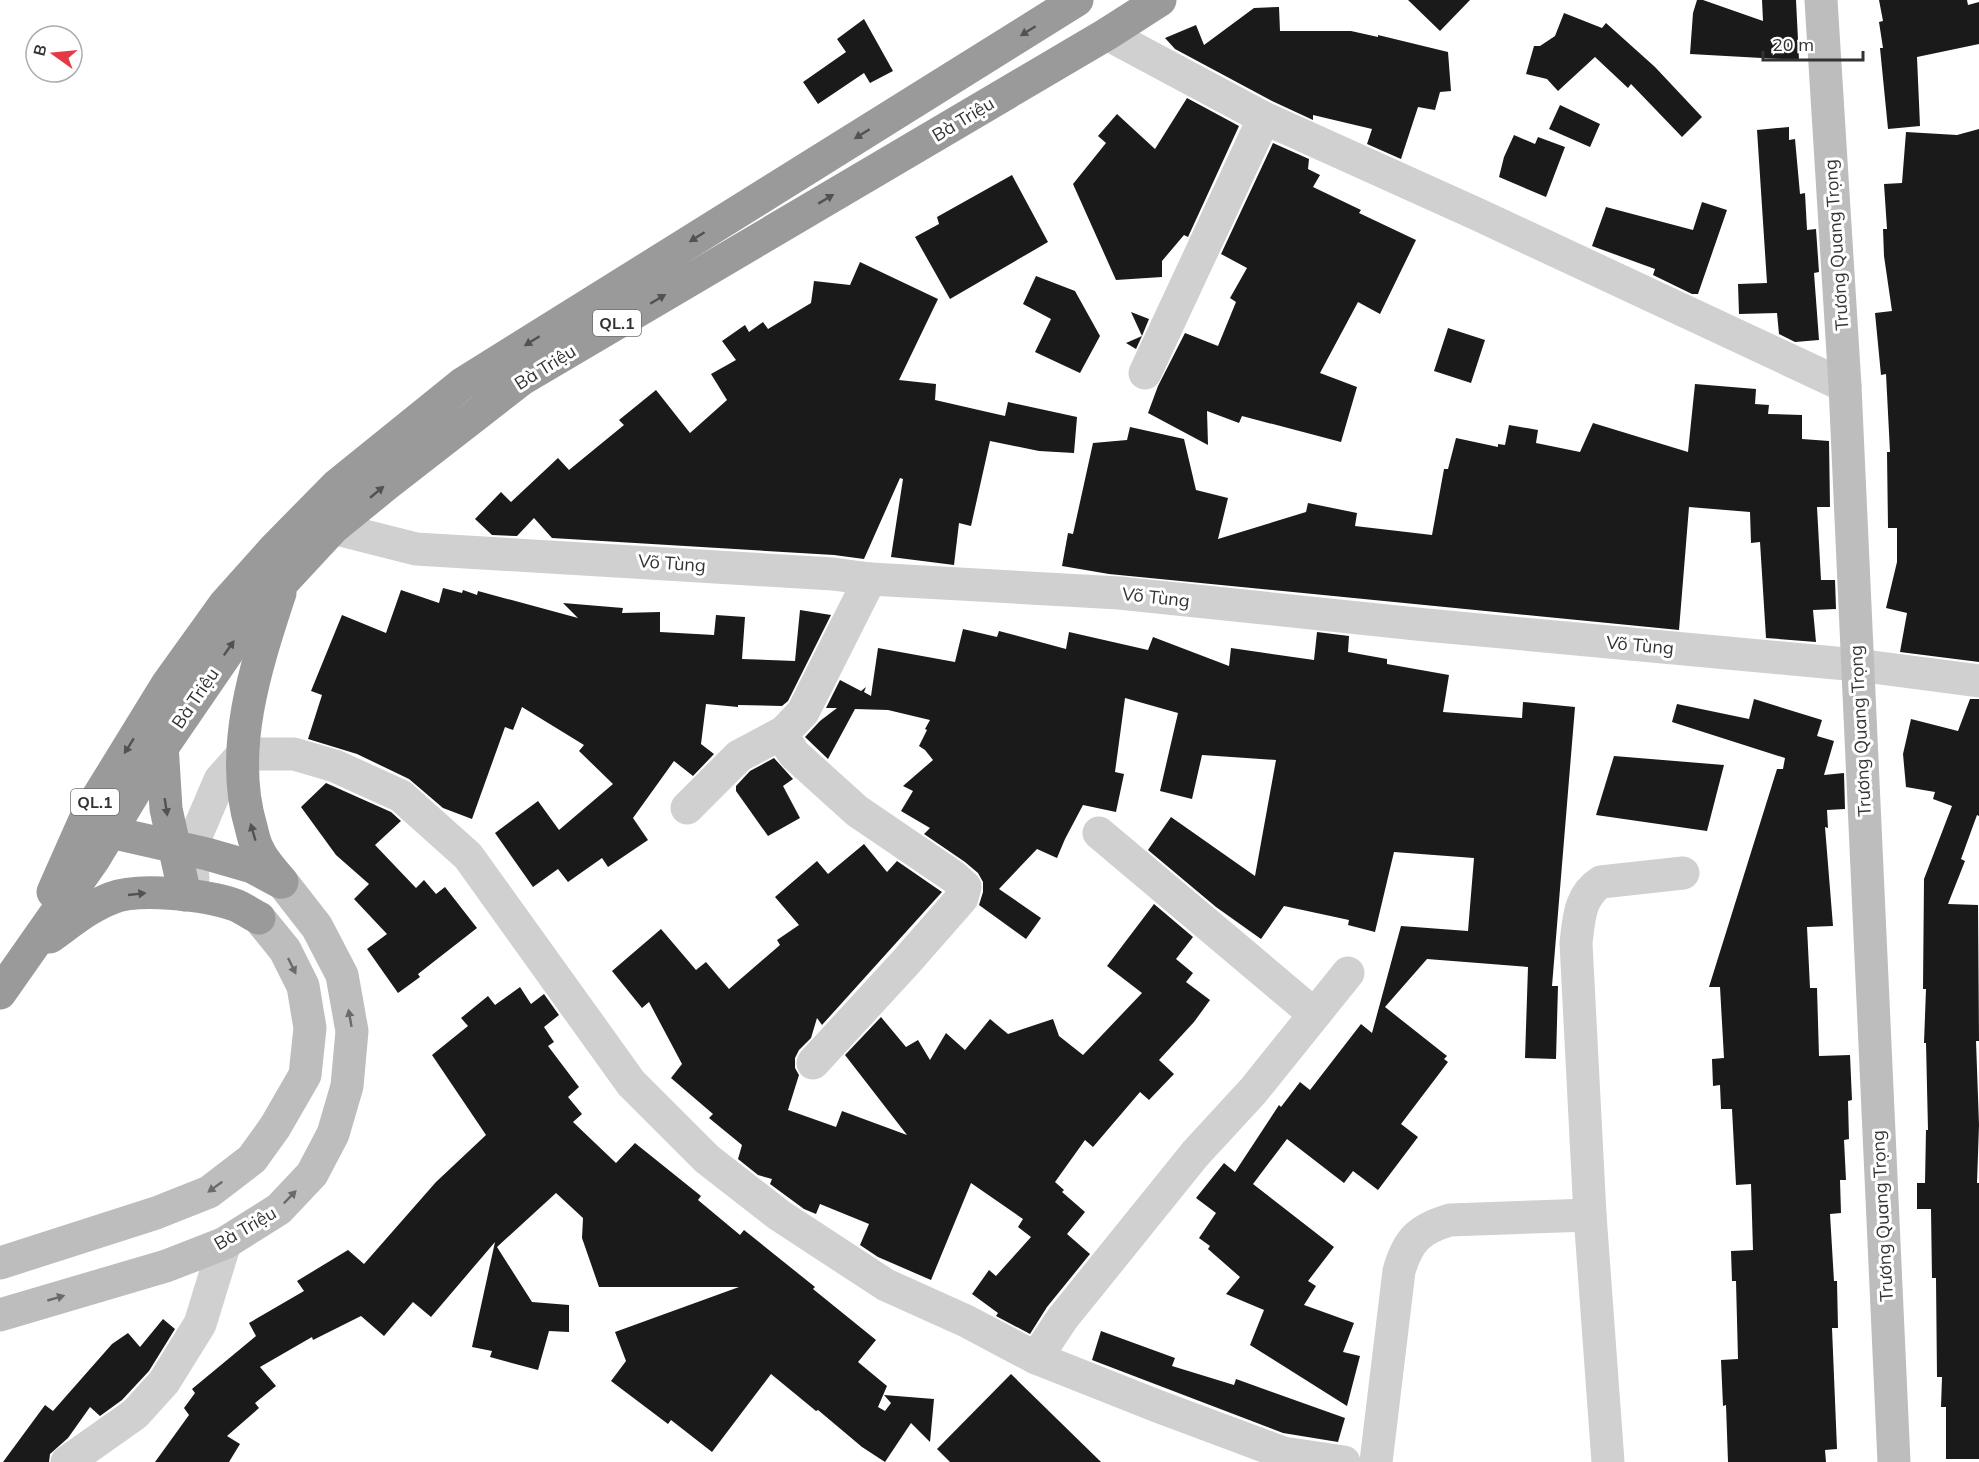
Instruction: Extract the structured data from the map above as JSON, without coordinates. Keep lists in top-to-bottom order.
{
  "streets": {
    "highway": ["Bà Triệu", "QL.1"],
    "street": ["Trương Quang Trọng", "Võ Tùng"]
  },
  "crossings": [
    ["Bà Triệu", "QL.1"],
    ["Bà Triệu", "Võ Tùng"],
    ["Trương Quang Trọng", "Võ Tùng"]
  ],
  "scale_bar": "20 m",
  "north": "left"
}
